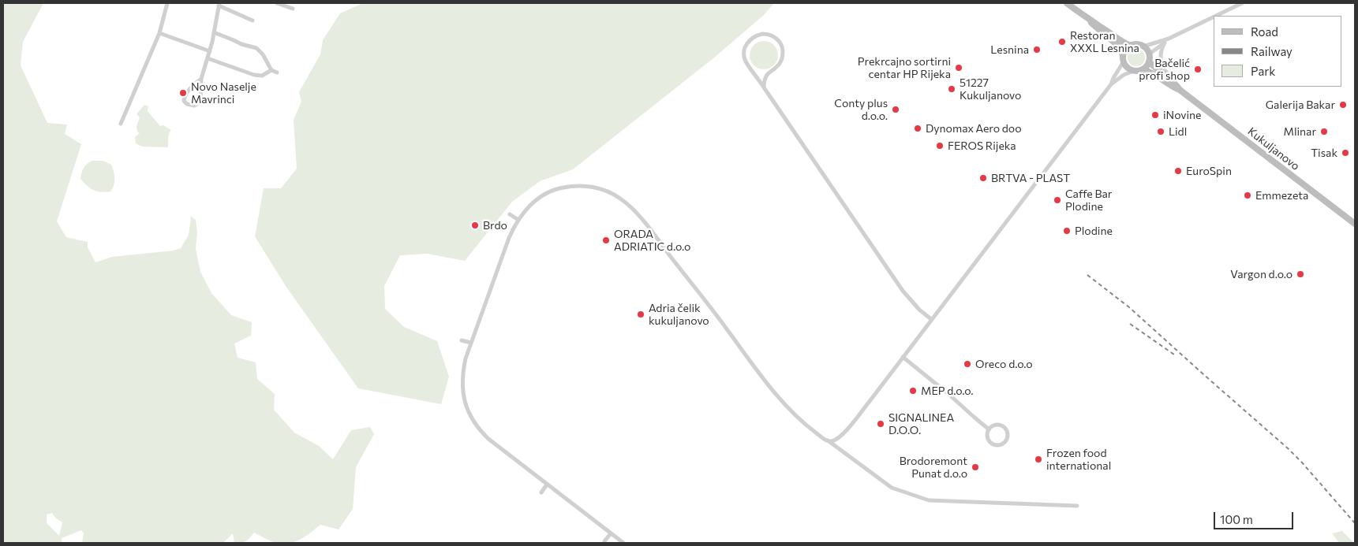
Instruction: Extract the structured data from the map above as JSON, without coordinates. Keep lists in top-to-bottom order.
{
  "streets": {
    "main road": ["Kukuljanovo"]
  },
  "places": [
    "Restoran XXXL Lesnina",
    "Lesnina",
    "Prekrcajno sortirni centar HP Rijeka",
    "Bačelić profi shop",
    "51227 Kukuljanovo",
    "Novo Naselje Mavrinci",
    "Galerija Bakar",
    "Conty plus d.o.o.",
    "iNovine",
    "Dynomax Aero doo",
    "Lidl",
    "Mlinar",
    "FEROS Rijeka",
    "Tisak",
    "EuroSpin",
    "BRTVA - PLAST",
    "Emmezeta",
    "Caffe Bar Plodine",
    "Brdo",
    "Plodine",
    "ORADA ADRIATIC d.o.o",
    "Vargon d.o.o",
    "Adria čelik kukuljanovo",
    "Oreco d.o.o",
    "MEP d.o.o.",
    "SIGNALINEA D.O.O.",
    "Frozen food international",
    "Brodoremont Punat d.o.o"
  ],
  "legend": ["Road", "Railway", "Park"],
  "scale_bar": "100 m"
}
